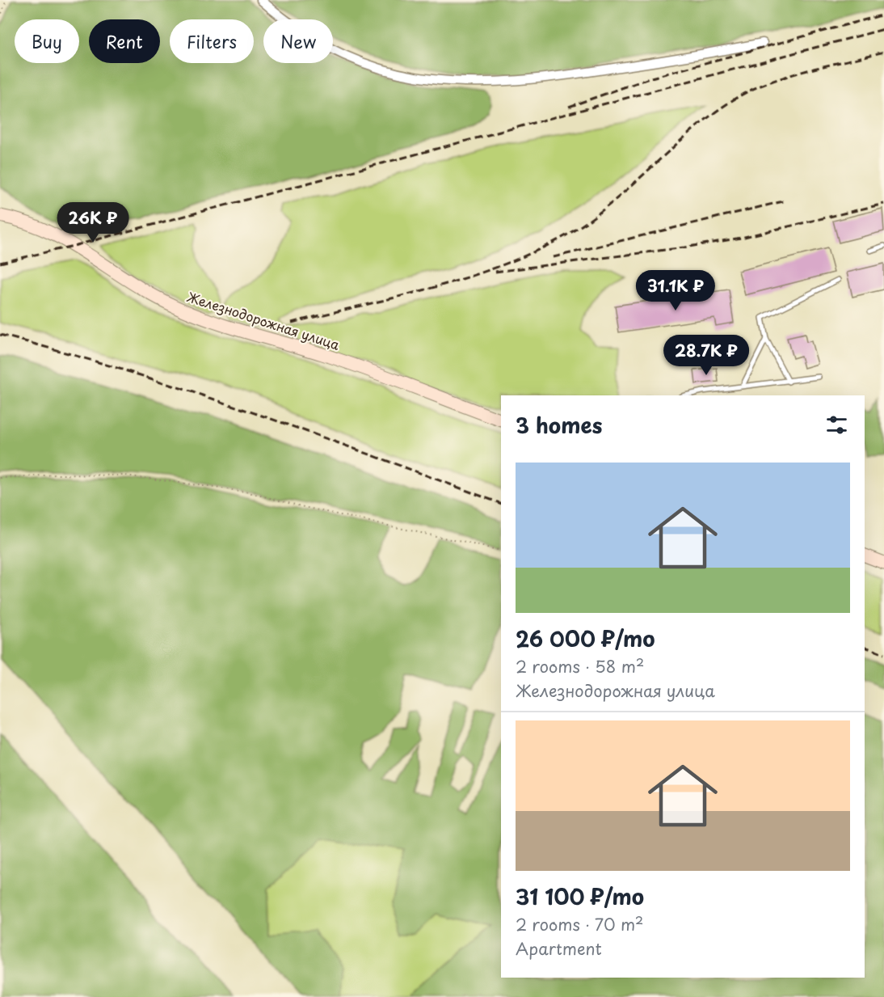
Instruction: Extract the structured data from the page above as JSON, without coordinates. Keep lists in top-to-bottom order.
{
  "streets": {
    "main road": ["Железнодорожная улица"]
  },
  "page": {
    "chip": [
      "Buy",
      "Rent",
      "Filters",
      "New"
    ],
    "price": ["26K ₽", "31.1K ₽", "28.7K ₽"],
    "heading": "3 homes",
    "list": [
      {
        "name": "26 000 ₽/mo",
        "note": "2 rooms · 58 m² · Железнодорожная улица"
      },
      {
        "name": "31 100 ₽/mo",
        "note": "2 rooms · 70 m² · Apartment"
      }
    ]
  }
}
